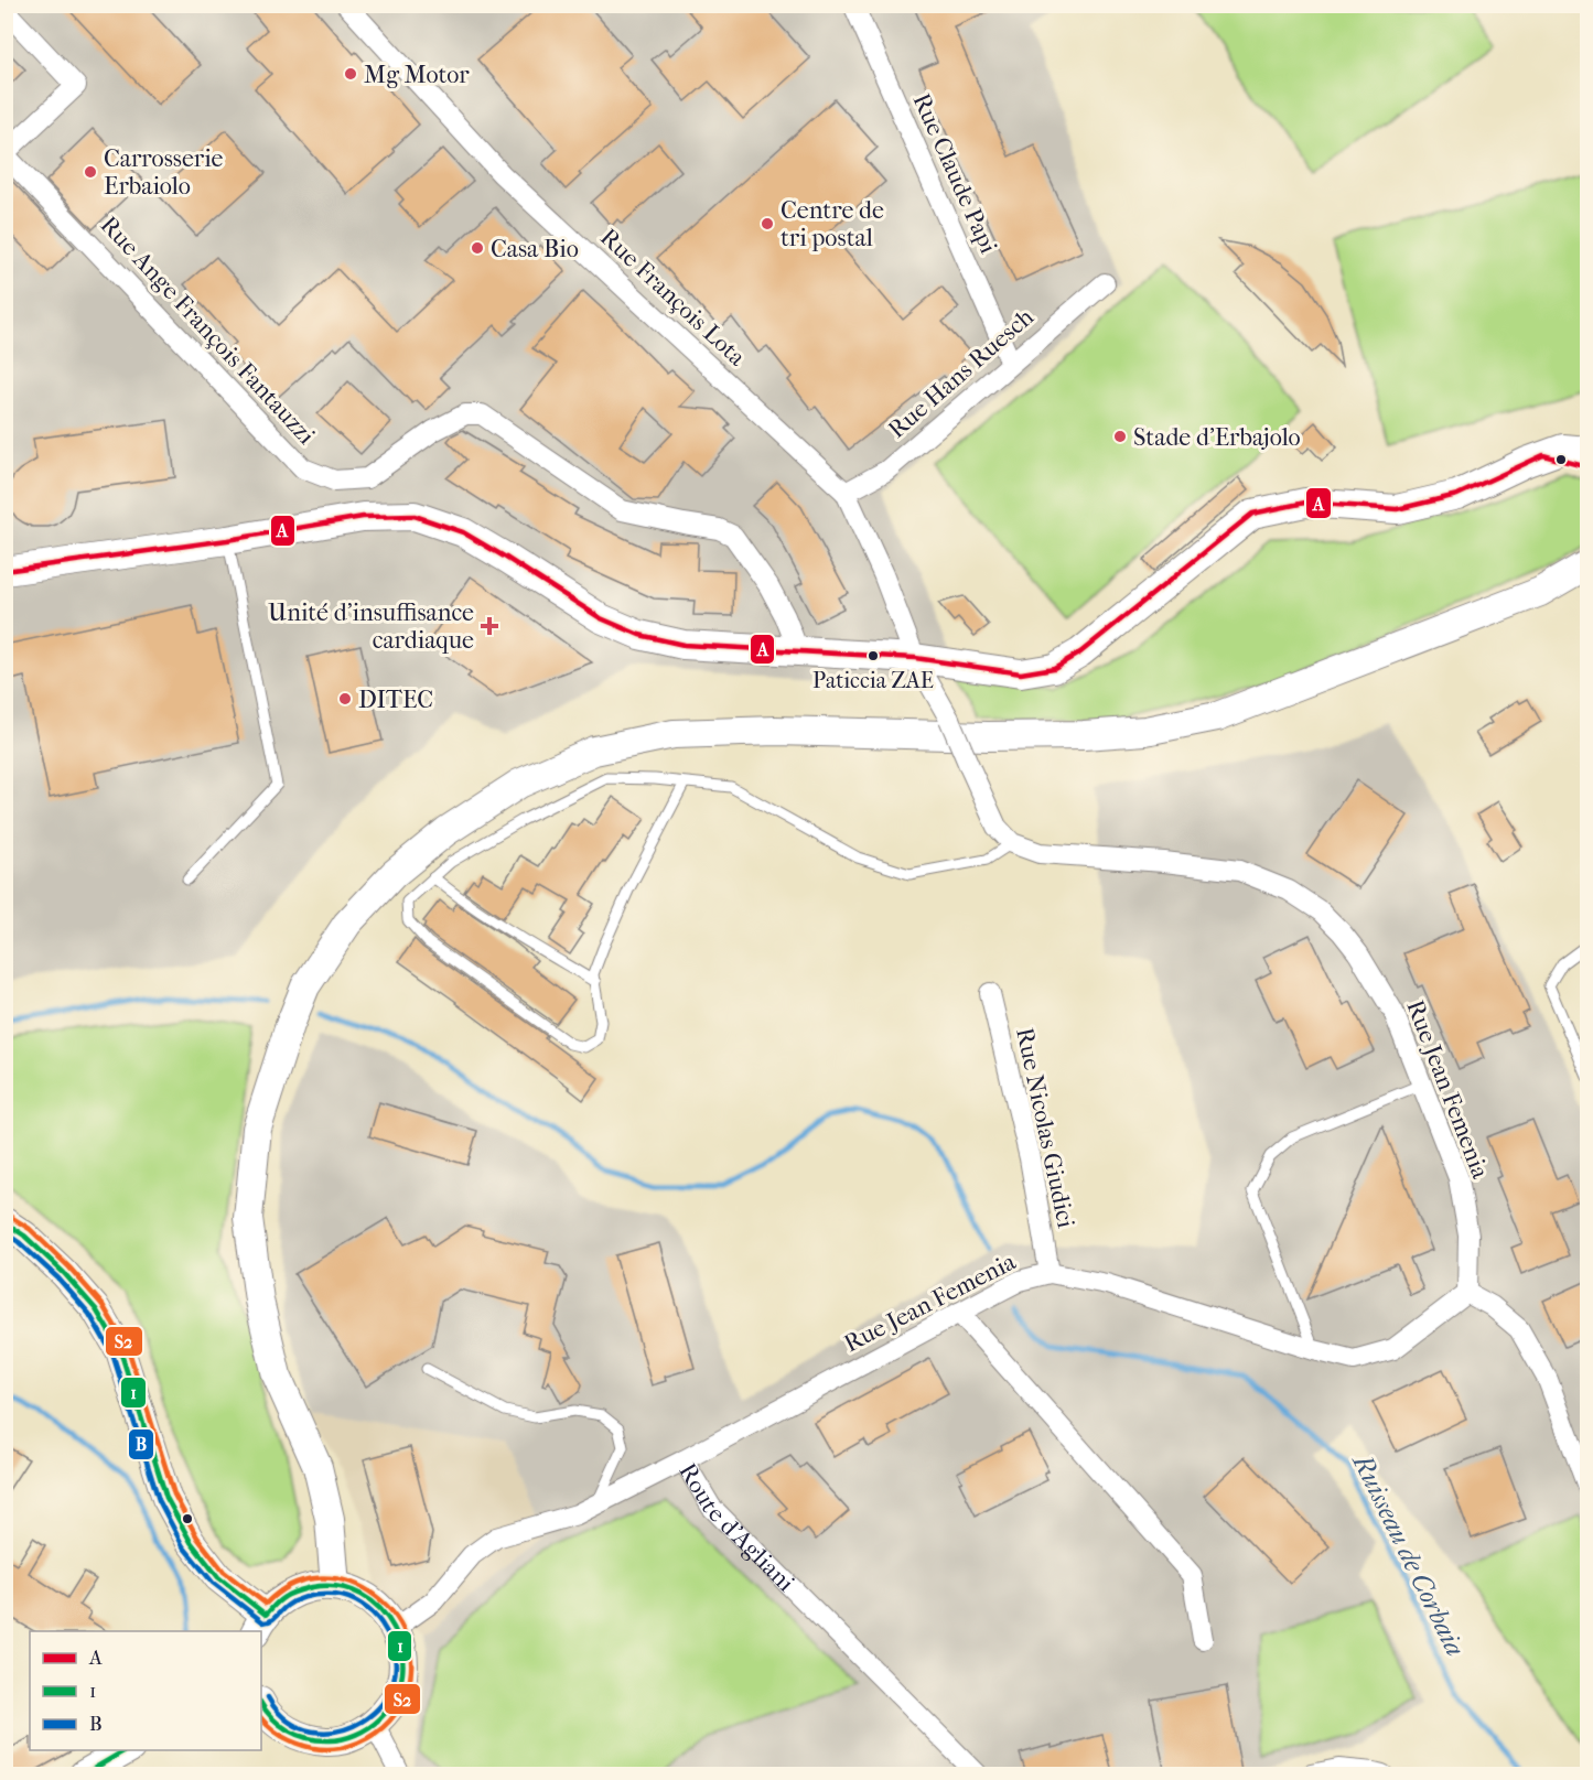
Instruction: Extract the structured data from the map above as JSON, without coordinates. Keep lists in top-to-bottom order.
{
  "streets": {
    "street": [
      "Rue Claude Papi",
      "Rue François Lota",
      "Rue Ange François Fantauzzi",
      "Rue Hans Ruesch",
      "Rue Jean Femenia",
      "Rue Nicolas Giudici",
      "Route d'Agliani"
    ]
  },
  "crossings": [
    ["Rue Claude Papi", "Rue Hans Ruesch"],
    ["Rue François Lota", "Rue Hans Ruesch"],
    ["Rue Jean Femenia", "Rue Nicolas Giudici"],
    ["Rue Jean Femenia", "Route d'Agliani"]
  ],
  "water": ["Ruisseau de Corbaia"],
  "places": {
    "other": [
      "Mg Motor",
      "Carrosserie Erbaiolo",
      "Centre de tri postal",
      "Casa Bio",
      "Stade d'Erbajolo",
      "Paticcia ZAE",
      "DITEC"
    ],
    "health": ["Unité d'insuffisance cardiaque"]
  },
  "lines": [
    "transit line A",
    "transit line S2",
    "transit line 1",
    "transit line B"
  ],
  "legend": ["A", "1", "B"]
}
